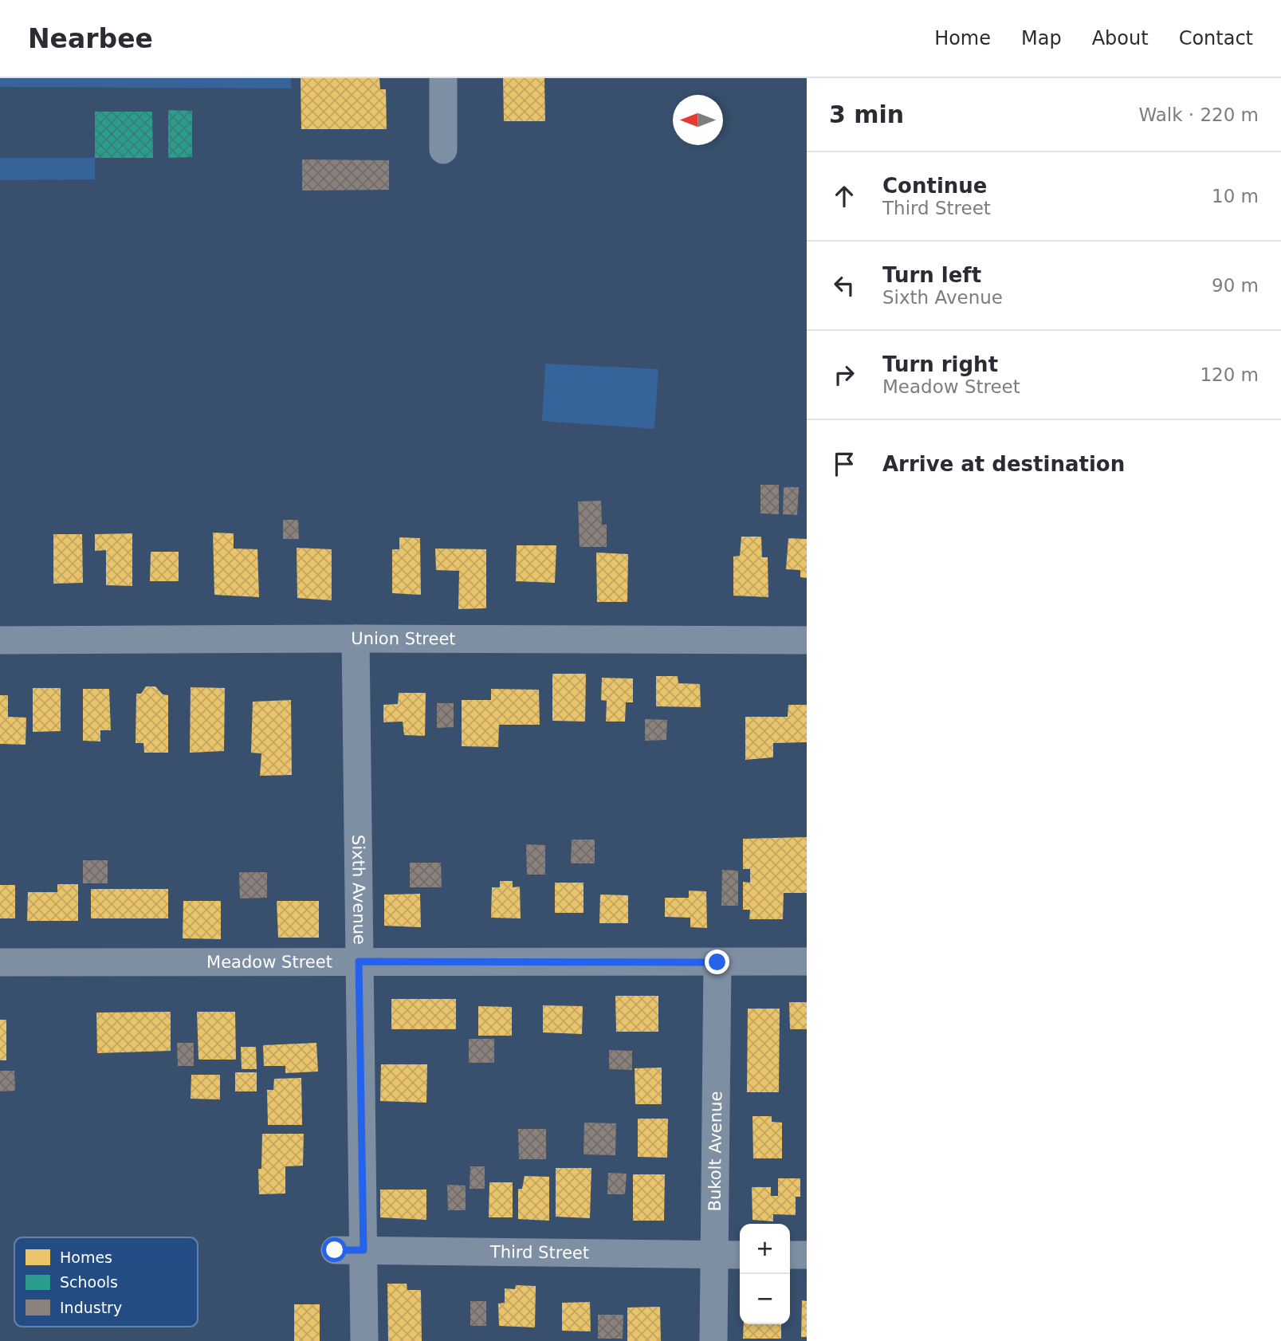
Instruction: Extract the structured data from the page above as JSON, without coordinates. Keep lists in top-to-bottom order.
{
  "streets": {
    "street": [
      "Union Street",
      "Sixth Avenue",
      "Meadow Street",
      "Bukolt Avenue",
      "Third Street"
    ]
  },
  "crossings": [
    ["Union Street", "Sixth Avenue"],
    ["Sixth Avenue", "Meadow Street"],
    ["Sixth Avenue", "Third Street"],
    ["Meadow Street", "Bukolt Avenue"],
    ["Bukolt Avenue", "Third Street"]
  ],
  "legend": ["Homes", "Schools", "Industry"],
  "north": "left",
  "page": {
    "header": "Nearbee",
    "nav": [
      "Home",
      "Map",
      "About",
      "Contact"
    ],
    "heading": ["3 min", "Walk · 220 m"],
    "list": [
      ["Continue", "Third Street", "10 m"],
      ["Turn left", "Sixth Avenue", "90 m"],
      ["Turn right", "Meadow Street", "120 m"],
      "Arrive at destination"
    ],
    "map_buttons": ["+", "−"]
  }
}
